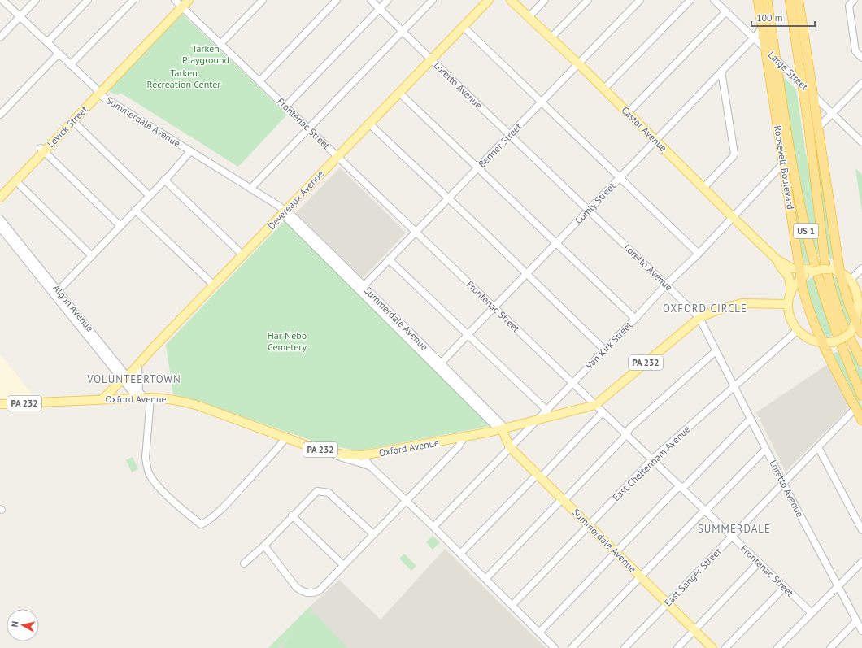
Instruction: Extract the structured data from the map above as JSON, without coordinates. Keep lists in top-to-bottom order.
{
  "streets": {
    "highway": ["Roosevelt Boulevard", "US 1"],
    "main road": [
      "Summerdale Avenue",
      "Levick Street",
      "Castor Avenue",
      "Devereaux Avenue",
      "PA 232",
      "Oxford Avenue"
    ],
    "street": [
      "Large Street",
      "Loretto Avenue",
      "Frontenac Street",
      "Benner Street",
      "Comly Street",
      "Algon Avenue",
      "Van Kirk Street",
      "East Cheltenham Avenue",
      "East Sanger Street"
    ]
  },
  "crossings": [
    ["Large Street", "Roosevelt Boulevard"],
    ["Large Street", "Comly Street"],
    ["Large Street", "US 1"],
    ["Loretto Avenue", "Benner Street"],
    ["Loretto Avenue", "Devereaux Avenue"],
    ["Loretto Avenue", "Comly Street"],
    ["Loretto Avenue", "Van Kirk Street"],
    ["Loretto Avenue", "Oxford Avenue"],
    ["Loretto Avenue", "East Cheltenham Avenue"],
    ["Loretto Avenue", "East Sanger Street"],
    ["Summerdale Avenue", "Levick Street"],
    ["Summerdale Avenue", "Benner Street"],
    ["Summerdale Avenue", "Devereaux Avenue"],
    ["Summerdale Avenue", "Comly Street"],
    ["Summerdale Avenue", "Van Kirk Street"],
    ["Summerdale Avenue", "Oxford Avenue"],
    ["Summerdale Avenue", "East Cheltenham Avenue"],
    ["Summerdale Avenue", "East Sanger Street"],
    ["Frontenac Street", "Levick Street"],
    ["Frontenac Street", "Benner Street"],
    ["Frontenac Street", "Devereaux Avenue"],
    ["Frontenac Street", "Comly Street"],
    ["Frontenac Street", "Van Kirk Street"],
    ["Frontenac Street", "Oxford Avenue"],
    ["Frontenac Street", "East Cheltenham Avenue"],
    ["Frontenac Street", "East Sanger Street"],
    ["Castor Avenue", "Benner Street"],
    ["Castor Avenue", "Roosevelt Boulevard"],
    ["Castor Avenue", "Comly Street"],
    ["Castor Avenue", "Van Kirk Street"],
    ["Roosevelt Boulevard", "Comly Street"],
    ["Roosevelt Boulevard", "Van Kirk Street"],
    ["Roosevelt Boulevard", "East Sanger Street"],
    ["Devereaux Avenue", "Algon Avenue"],
    ["Devereaux Avenue", "Oxford Avenue"],
    ["Algon Avenue", "Oxford Avenue"],
    ["Van Kirk Street", "Oxford Avenue"]
  ],
  "districts": ["OXFORD CIRCLE", "VOLUNTEERTOWN", "SUMMERDALE"],
  "parks": ["Tarken Playground", "Tarken Recreation Center", "Har Nebo Cemetery"],
  "scale_bar": "100 m",
  "north": "left"
}
